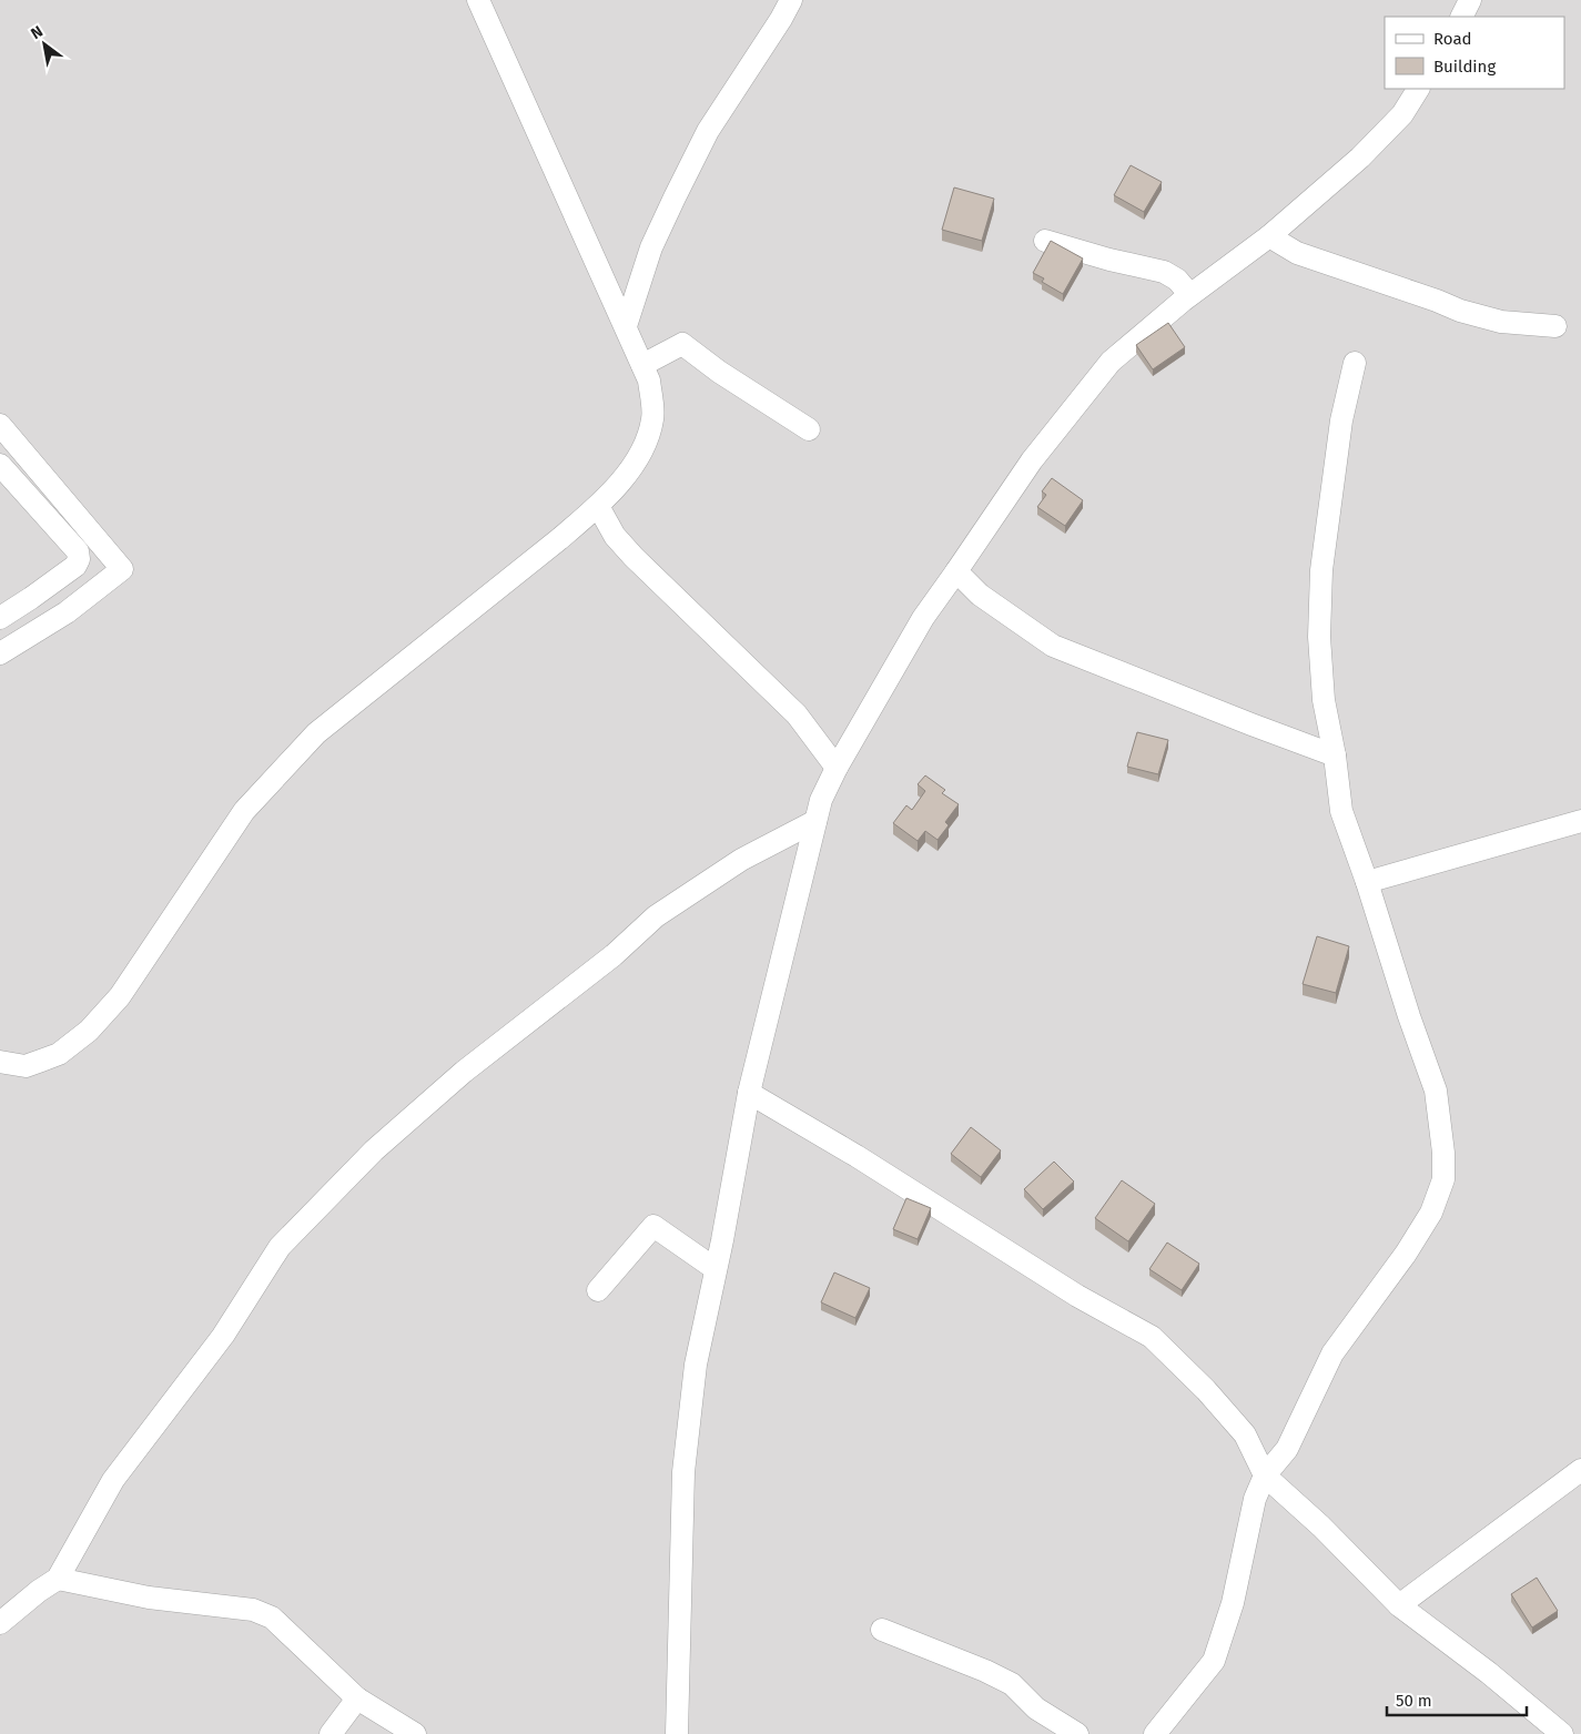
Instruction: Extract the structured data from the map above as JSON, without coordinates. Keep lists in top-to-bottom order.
{
  "legend": ["Road", "Building"],
  "scale_bar": "50 m",
  "north": "top left"
}
